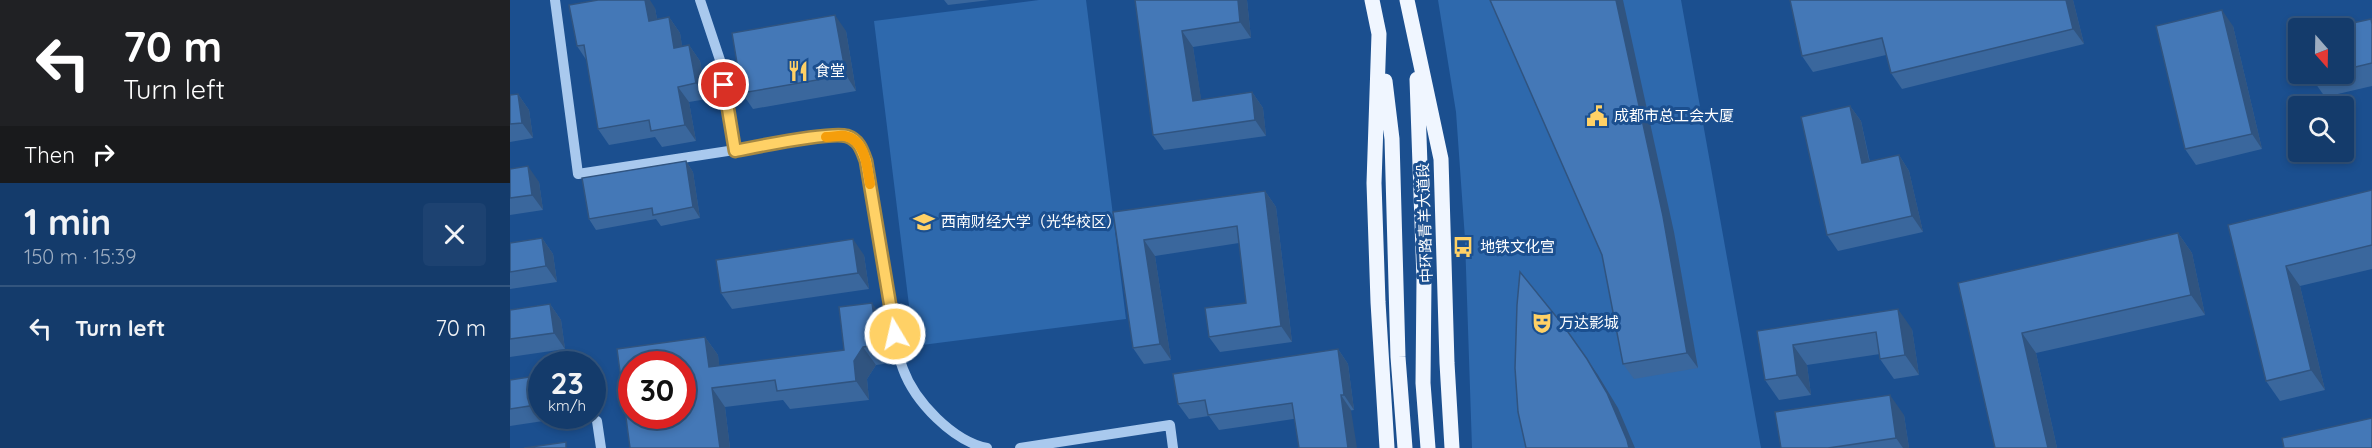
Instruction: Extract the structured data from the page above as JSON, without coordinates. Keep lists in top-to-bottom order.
{
  "streets": {
    "main road": ["中环路青羊大道段"]
  },
  "places": {
    "restaurant": ["食堂"],
    "public building": ["成都市总工会大厦"],
    "school or university": ["西南财经大学（光华校区）"],
    "bus stop": ["地铁文化宫"],
    "theatre": ["万达影城"]
  },
  "north": "bottom",
  "page": {
    "turn": ["70 m", "Turn left"],
    "then": "Then",
    "heading": ["1 min", "150 m · 15:39"],
    "list": [
      {
        "name": "Turn left",
        "value": "70 m"
      }
    ],
    "speed": "23 km/h",
    "limit": "30"
  }
}
